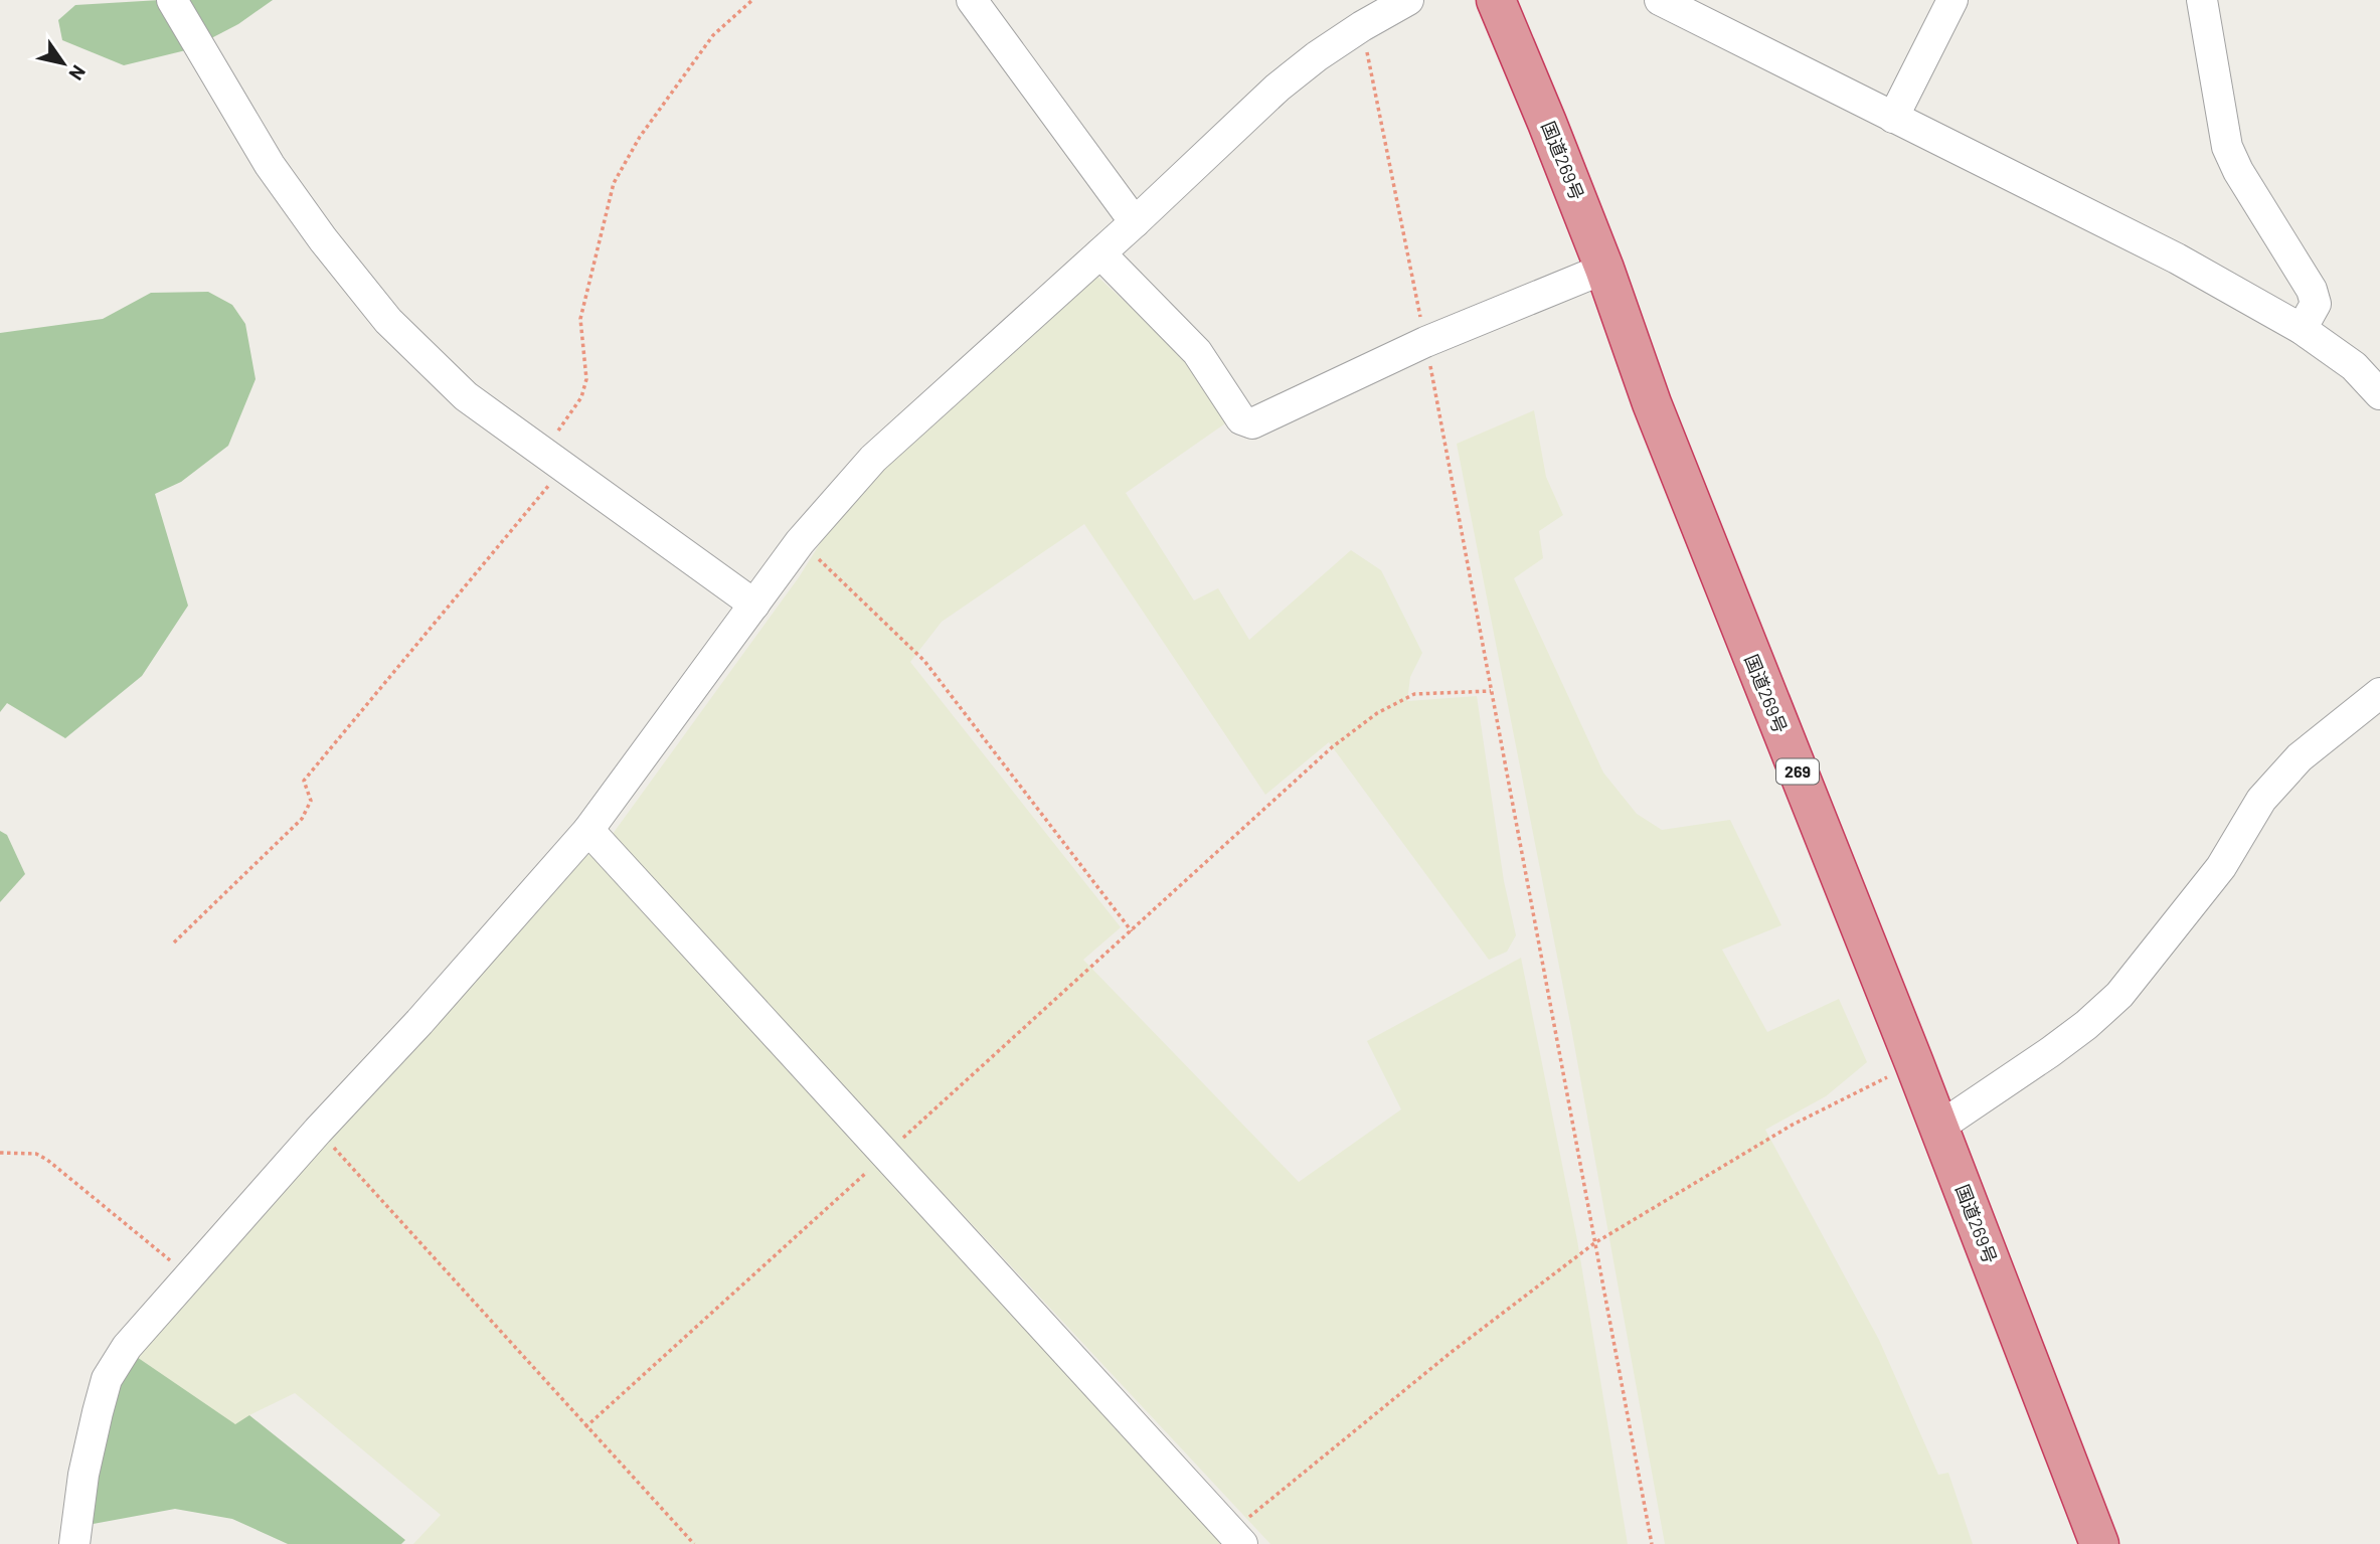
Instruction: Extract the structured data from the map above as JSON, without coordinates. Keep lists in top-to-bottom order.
{
  "streets": {
    "highway": ["国道269号", "269"]
  },
  "north": "bottom right"
}
